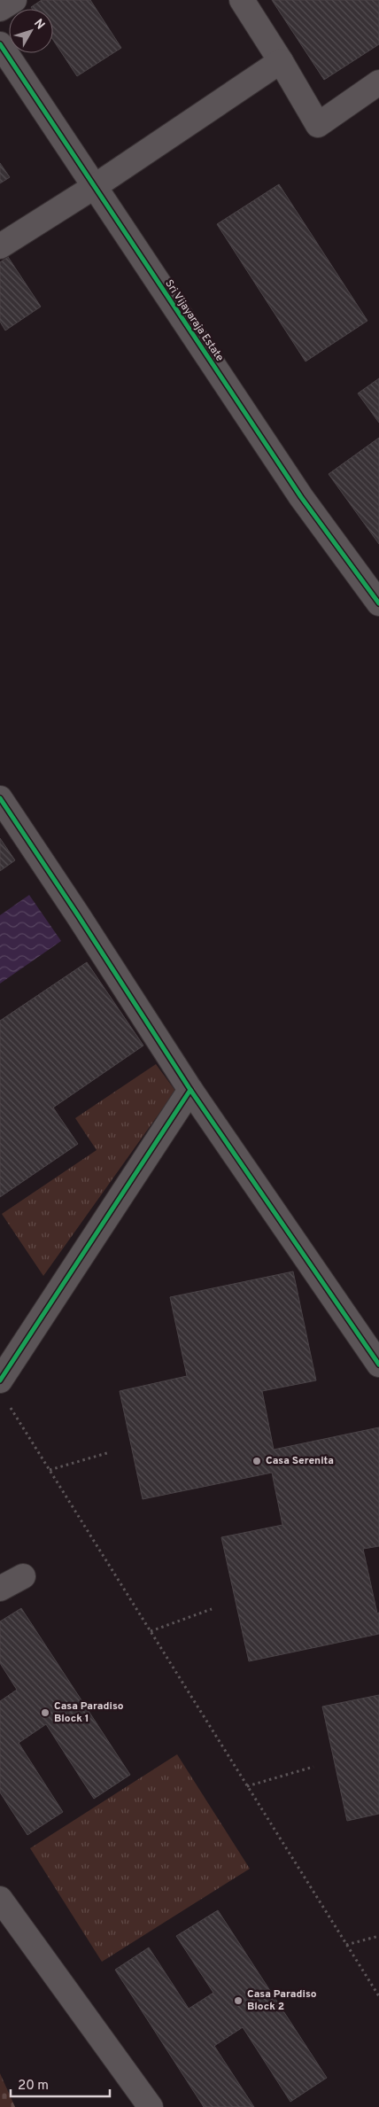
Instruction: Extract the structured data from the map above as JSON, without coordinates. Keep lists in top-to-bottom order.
{
  "streets": {
    "street": ["Sri Vijayaraja Estate"]
  },
  "places": ["Casa Serenita", "Casa Paradiso Block 1", "Casa Paradiso Block 2"],
  "scale_bar": "20 m",
  "north": "top right"
}
